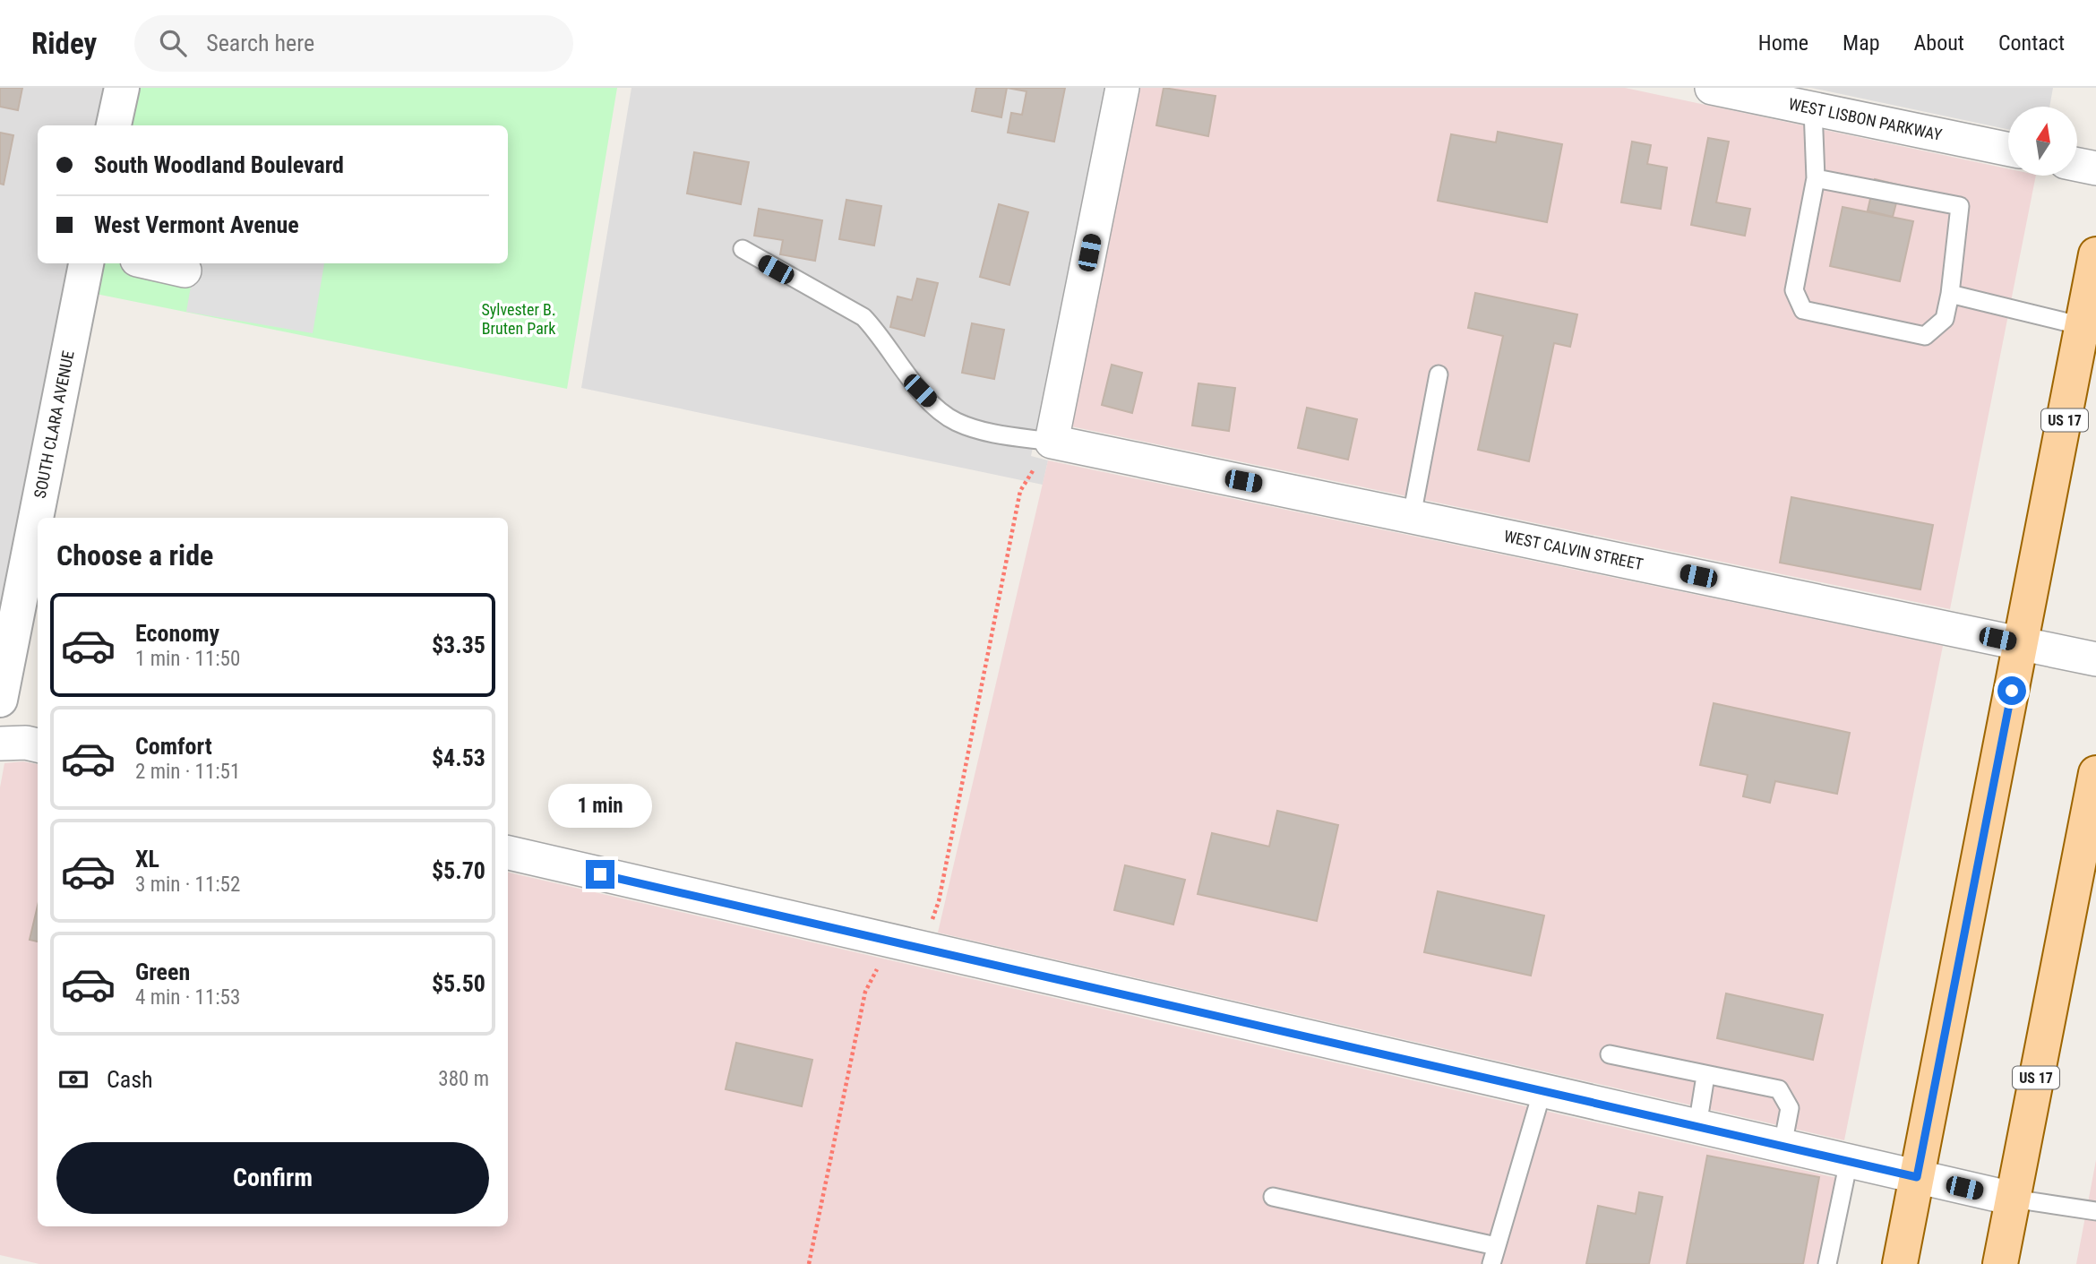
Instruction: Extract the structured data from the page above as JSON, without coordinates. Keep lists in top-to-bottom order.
{
  "streets": {
    "main road": ["US 17"],
    "street": ["WEST LISBON PARKWAY", "SOUTH CLARA AVENUE", "WEST CALVIN STREET"]
  },
  "crossings": [
    ["US 17", "WEST CALVIN STREET"]
  ],
  "parks": ["Sylvester B. Bruten Park"],
  "north": "top",
  "page": {
    "header": "Ridey",
    "search": "Search here",
    "nav": [
      "Home",
      "Map",
      "About",
      "Contact"
    ],
    "banner": ["South Woodland Boulevard", "West Vermont Avenue"],
    "heading": "Choose a ride",
    "list": [
      {
        "name": "Economy",
        "note": "1 min · 11:50",
        "value": "$3.35"
      },
      {
        "name": "Comfort",
        "note": "2 min · 11:51",
        "value": "$4.53"
      },
      {
        "name": "XL",
        "note": "3 min · 11:52",
        "value": "$5.70"
      },
      {
        "name": "Green",
        "note": "4 min · 11:53",
        "value": "$5.50"
      }
    ],
    "bubble": "1 min",
    "pay": ["Cash", "380 m"],
    "buttons": "Confirm"
  }
}
